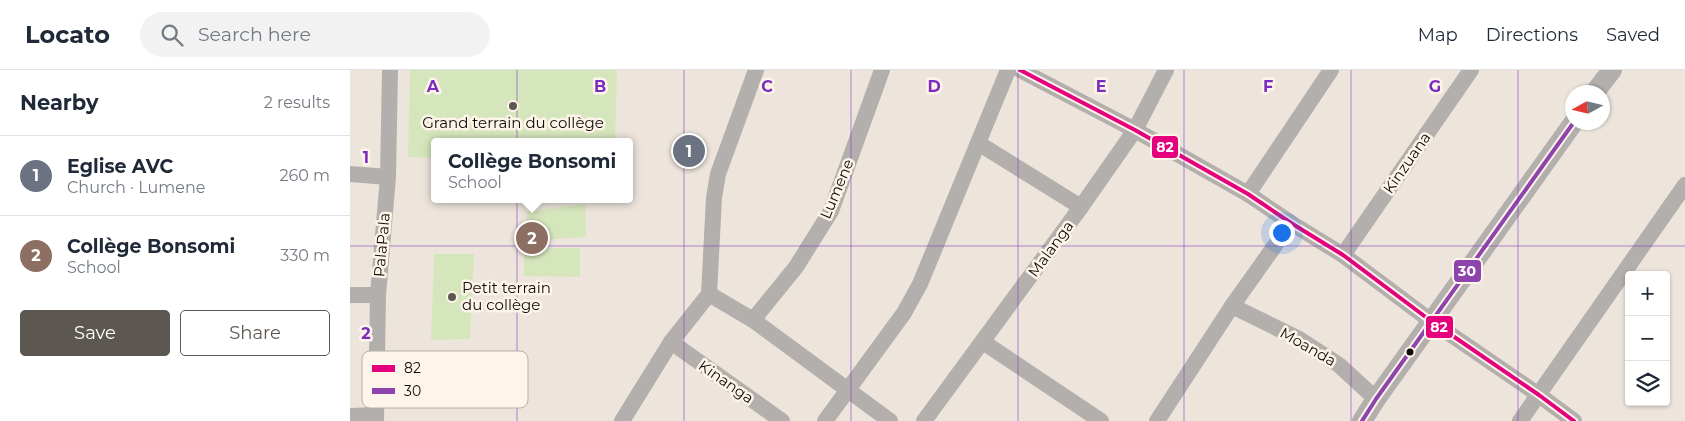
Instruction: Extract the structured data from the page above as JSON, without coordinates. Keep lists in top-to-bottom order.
{
  "streets": {
    "street": [
      "Kinzuana",
      "Lumene",
      "PalaPala",
      "Malanga",
      "Moanda",
      "Kinanga"
    ]
  },
  "places": ["Grand terrain du collège", "Petit terrain du collège"],
  "lines": ["transit line 82", "transit line 30"],
  "legend": ["82", "30"],
  "north": "left",
  "page": {
    "header": "Locato",
    "search": "Search here",
    "nav": ["Map", "Directions", "Saved"],
    "heading": ["Nearby", "2 results"],
    "pins": ["1", "2"],
    "list": [
      {
        "mark": "1",
        "name": "Eglise AVC",
        "note": "Church · Lumene",
        "value": "260 m"
      },
      {
        "mark": "2",
        "name": "Collège Bonsomi",
        "note": "School",
        "value": "330 m"
      }
    ],
    "popup": ["Collège Bonsomi", "School"],
    "map_buttons": ["+", "−"],
    "buttons": ["Save", "Share"]
  },
  "grid": {
    "columns": [
      "A",
      "B",
      "C",
      "D",
      "E",
      "F",
      "G"
    ],
    "rows": ["1", "2"]
  }
}
